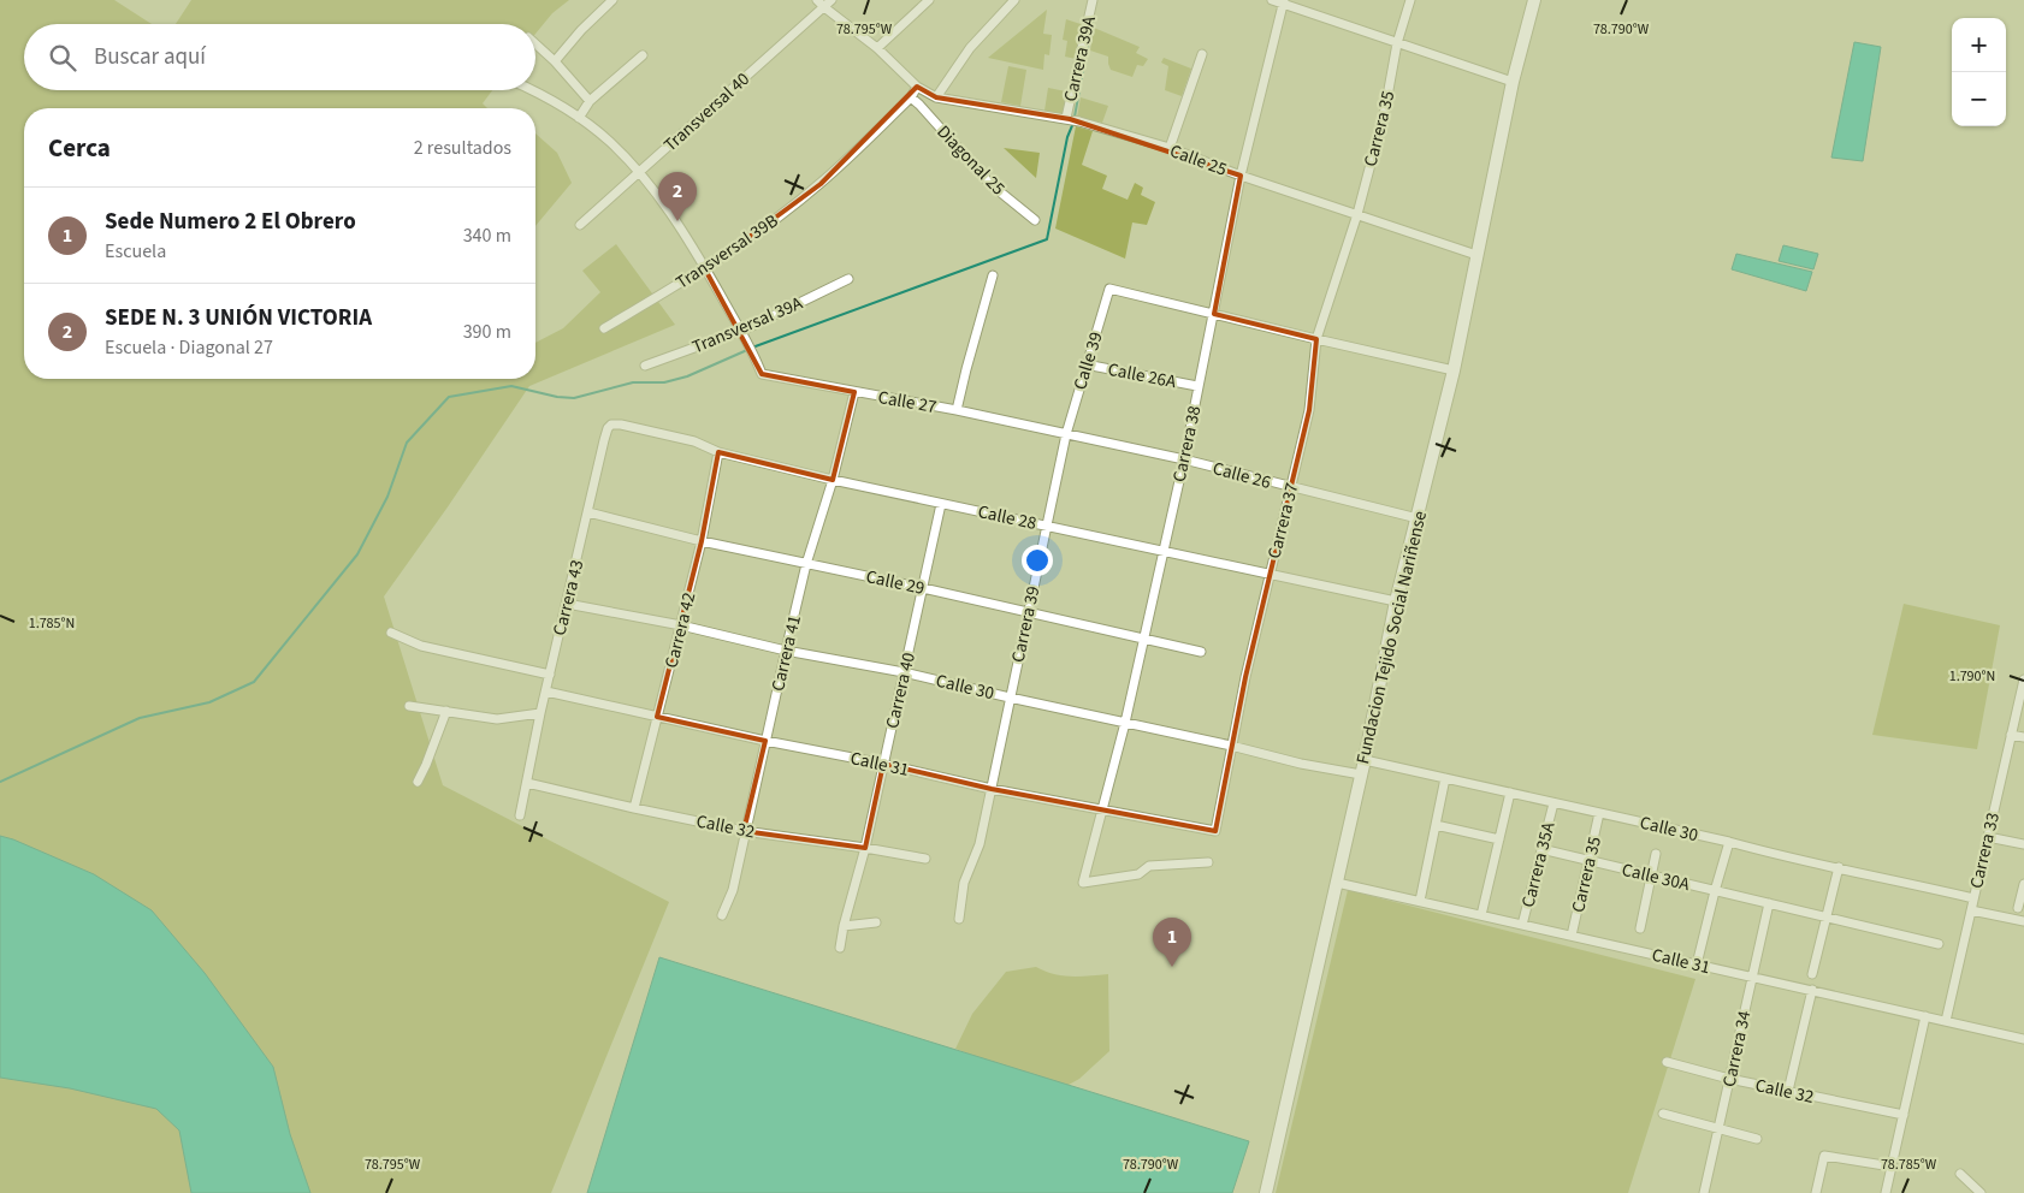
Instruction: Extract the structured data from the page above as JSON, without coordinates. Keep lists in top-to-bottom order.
{
  "streets": {
    "main road": ["Fundacion Tejido Social Nariñense"],
    "street": [
      "Carrera 39A",
      "Transversal 40",
      "Carrera 35",
      "Diagonal 25",
      "Calle 25",
      "Transversal 39B",
      "Transversal 39A",
      "Calle 39",
      "Calle 26A",
      "Calle 27",
      "Carrera 38",
      "Calle 26",
      "Calle 28",
      "Carrera 37",
      "Calle 29",
      "Carrera 43",
      "Carrera 39",
      "Carrera 42",
      "Carrera 41",
      "Calle 30",
      "Carrera 40",
      "Calle 31",
      "Calle 32",
      "Carrera 33",
      "Carrera 35A",
      "Calle 30A",
      "Carrera 34"
    ]
  },
  "crossings": [
    ["Carrera 39A", "Calle 25"],
    ["Carrera 35", "Calle 25"],
    ["Carrera 35", "Carrera 37"],
    ["Carrera 35", "Calle 30"],
    ["Carrera 35", "Calle 31"],
    ["Carrera 35", "Calle 30A"],
    ["Diagonal 25", "Transversal 39B"],
    ["Calle 25", "Transversal 39B"],
    ["Calle 25", "Carrera 38"],
    ["Calle 25", "Carrera 37"],
    ["Calle 25", "Fundacion Tejido Social Nariñense"],
    ["Transversal 39A", "Calle 27"],
    ["Calle 39", "Calle 26A"],
    ["Calle 39", "Calle 27"],
    ["Calle 39", "Carrera 38"],
    ["Calle 39", "Calle 26"],
    ["Calle 39", "Carrera 39"],
    ["Calle 26A", "Carrera 38"],
    ["Calle 27", "Calle 26"],
    ["Calle 27", "Carrera 39"],
    ["Calle 27", "Carrera 41"],
    ["Carrera 38", "Calle 26"],
    ["Carrera 38", "Calle 28"],
    ["Carrera 38", "Calle 29"],
    ["Carrera 38", "Calle 30"],
    ["Carrera 38", "Calle 31"],
    ["Calle 26", "Carrera 37"],
    ["Calle 26", "Carrera 39"],
    ["Calle 26", "Fundacion Tejido Social Nariñense"],
    ["Calle 28", "Carrera 37"],
    ["Calle 28", "Carrera 43"],
    ["Calle 28", "Carrera 39"],
    ["Calle 28", "Carrera 42"],
    ["Calle 28", "Fundacion Tejido Social Nariñense"],
    ["Calle 28", "Carrera 41"],
    ["Calle 28", "Carrera 40"],
    ["Carrera 37", "Calle 30"],
    ["Carrera 37", "Calle 31"],
    ["Calle 29", "Carrera 43"],
    ["Calle 29", "Carrera 39"],
    ["Calle 29", "Carrera 42"],
    ["Calle 29", "Carrera 41"],
    ["Calle 29", "Carrera 40"],
    ["Carrera 43", "Calle 30"],
    ["Carrera 43", "Calle 31"],
    ["Carrera 43", "Calle 32"],
    ["Carrera 39", "Calle 30"],
    ["Carrera 39", "Calle 31"],
    ["Carrera 42", "Calle 30"],
    ["Carrera 42", "Calle 31"],
    ["Carrera 42", "Calle 32"],
    ["Fundacion Tejido Social Nariñense", "Calle 30"],
    ["Fundacion Tejido Social Nariñense", "Calle 31"],
    ["Carrera 41", "Calle 30"],
    ["Carrera 41", "Calle 31"],
    ["Carrera 41", "Calle 32"],
    ["Calle 30", "Carrera 40"],
    ["Calle 30", "Carrera 33"],
    ["Calle 30", "Carrera 35A"],
    ["Carrera 40", "Calle 31"],
    ["Carrera 40", "Calle 32"],
    ["Calle 31", "Carrera 33"],
    ["Calle 31", "Carrera 35A"],
    ["Calle 31", "Carrera 34"],
    ["Calle 32", "Carrera 34"],
    ["Carrera 35A", "Calle 30A"],
    ["Calle 30A", "Carrera 34"]
  ],
  "page": {
    "map_buttons": ["+", "−"],
    "search": "Buscar aquí",
    "heading": ["Cerca", "2 resultados"],
    "pins": ["2", "1"],
    "list": [
      {
        "mark": "1",
        "name": "Sede Numero 2 El Obrero",
        "note": "Escuela",
        "value": "340 m"
      },
      {
        "mark": "2",
        "name": "SEDE N. 3 UNIÓN VICTORIA",
        "note": "Escuela · Diagonal 27",
        "value": "390 m"
      }
    ]
  },
  "coordinates": [
    "78.795°W",
    "78.790°W",
    "1.785°N",
    "1.790°N",
    "78.785°W"
  ]
}
